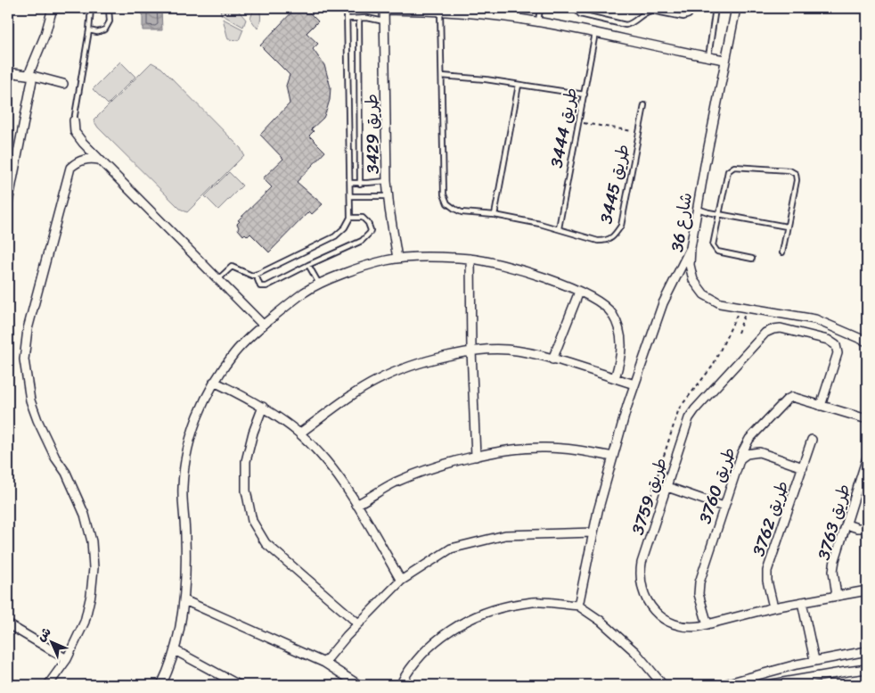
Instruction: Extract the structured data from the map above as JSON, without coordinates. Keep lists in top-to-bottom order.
{
  "streets": {
    "street": [
      "طريق 3429",
      "شارع 36",
      "طريق 3760",
      "طريق 3759",
      "طريق 3762",
      "طريق 3763"
    ],
    "lane": ["طريق 3444", "طريق 3445"]
  },
  "crossings": [
    ["طريق 3444", "طريق 3445"],
    ["طريق 3760", "طريق 3759"],
    ["طريق 3759", "طريق 3762"],
    ["طريق 3759", "طريق 3763"]
  ],
  "north": "top left"
}
